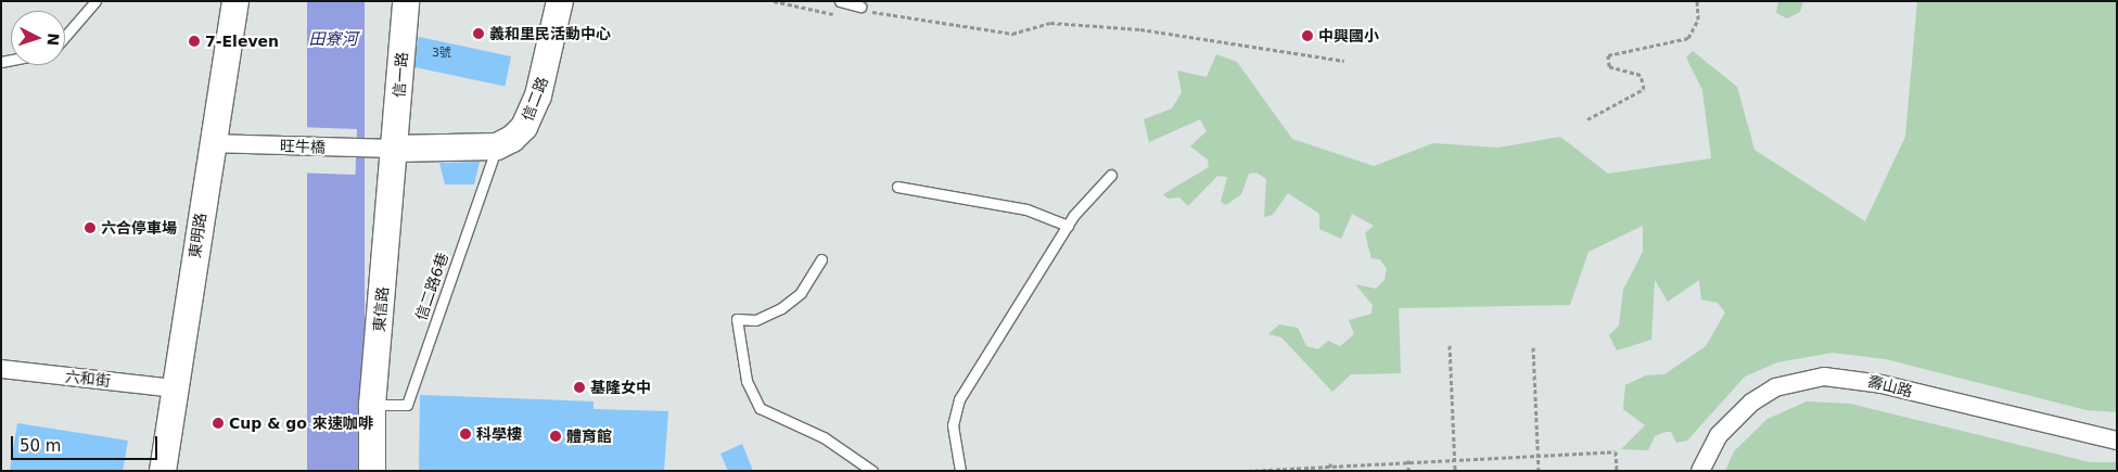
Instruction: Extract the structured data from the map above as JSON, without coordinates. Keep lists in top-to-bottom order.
{
  "streets": {
    "street": [
      "信一路",
      "信二路",
      "旺牛橋",
      "東明路",
      "東信路",
      "六和街",
      "壽山路"
    ],
    "lane": ["信二路6巷"]
  },
  "crossings": [
    ["信一路", "旺牛橋"],
    ["信一路", "東信路"],
    ["信二路", "信二路6巷"],
    ["旺牛橋", "東明路"],
    ["旺牛橋", "東信路"],
    ["東明路", "六和街"],
    ["信二路6巷", "東信路"]
  ],
  "water": ["田寮河"],
  "places": [
    "義和里民活動中心",
    "中興國小",
    "7-Eleven",
    "六合停車場",
    "基隆女中",
    "Cup & go 來速咖啡",
    "科學樓",
    "體育館"
  ],
  "house_numbers": ["3號"],
  "scale_bar": "50 m",
  "north": "right"
}
